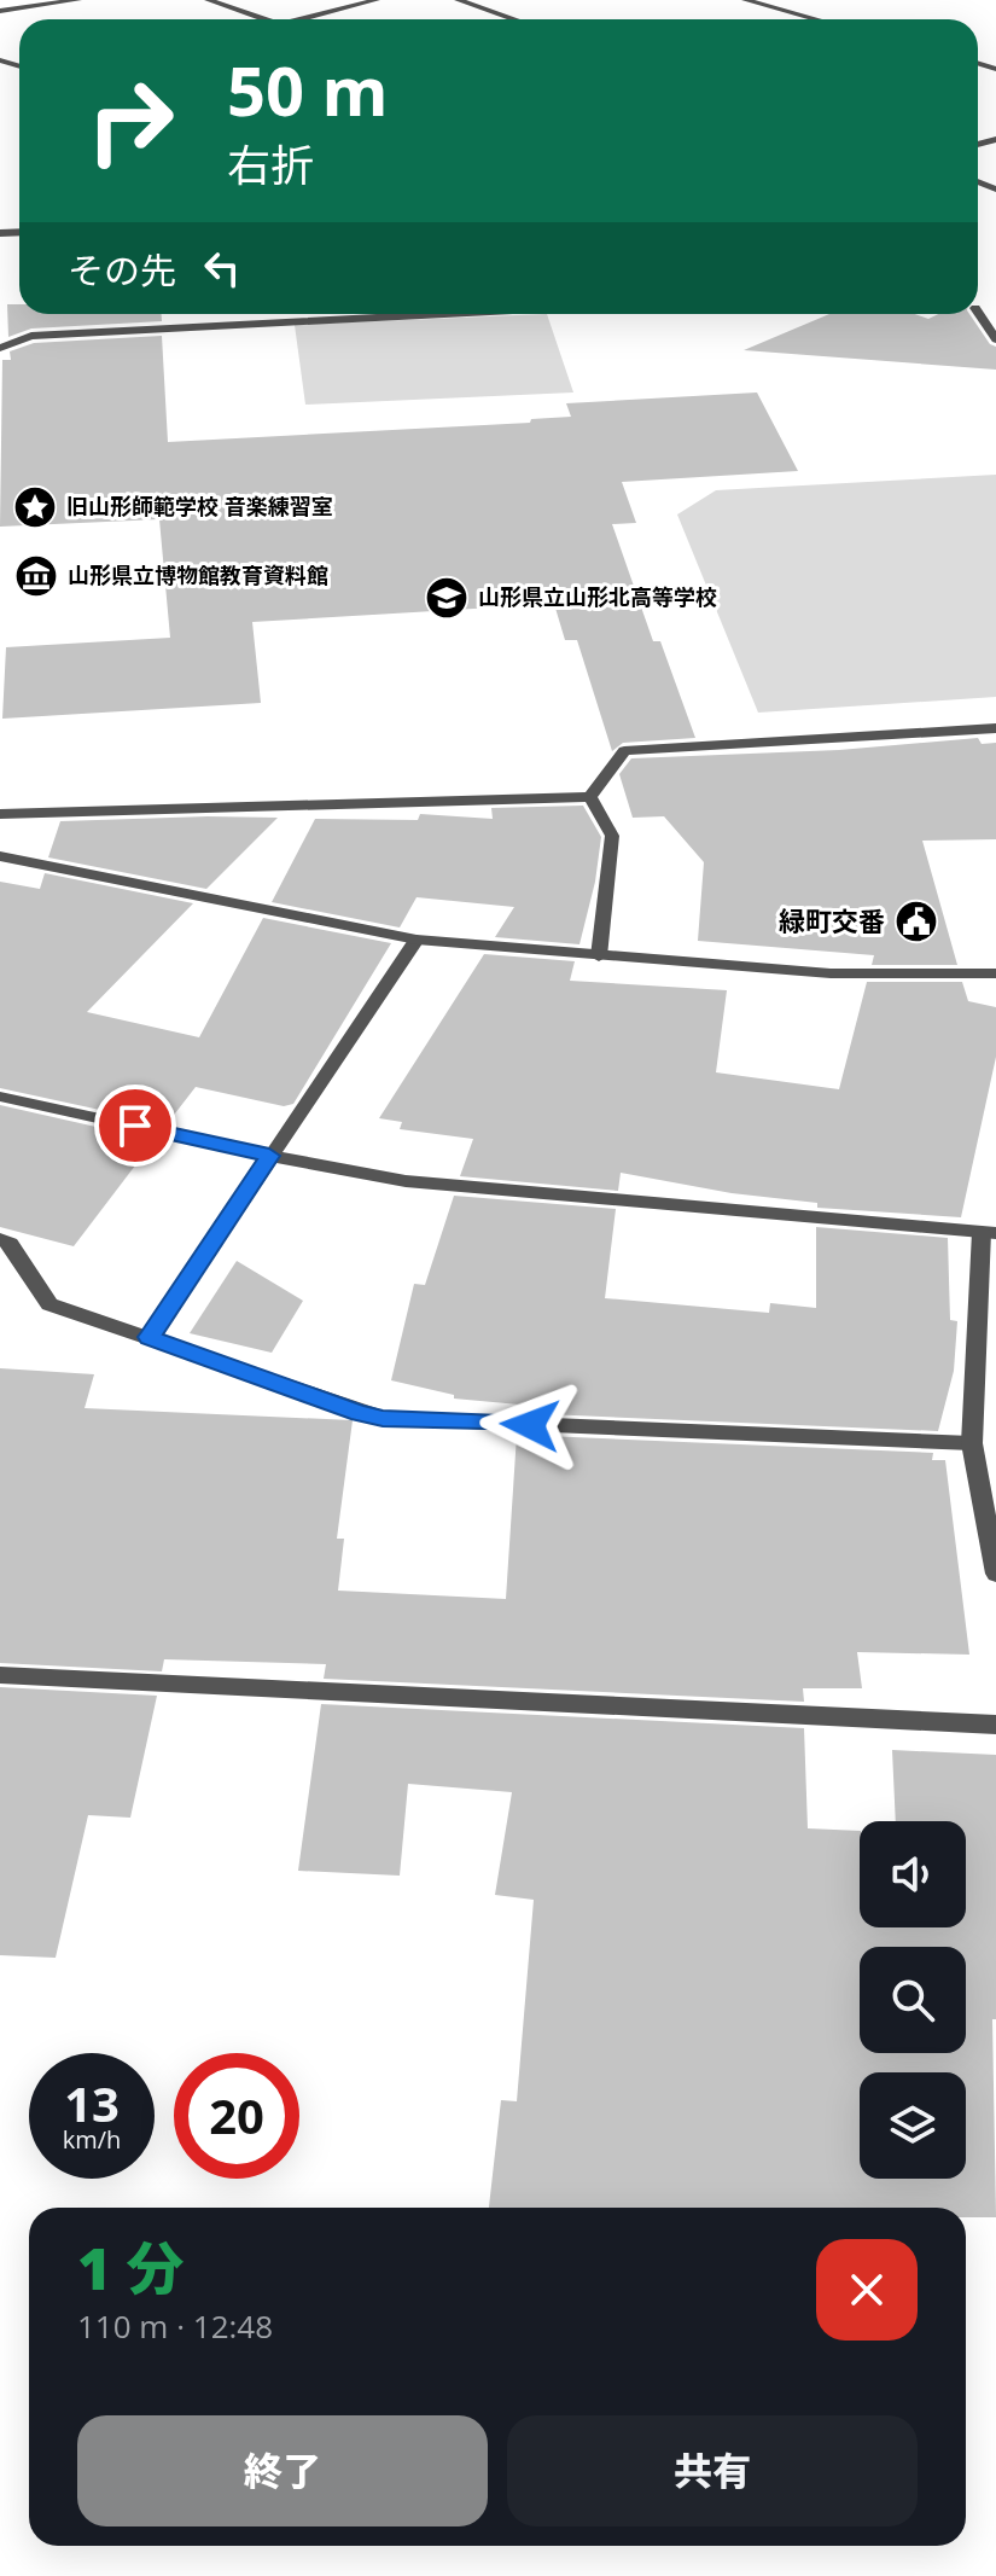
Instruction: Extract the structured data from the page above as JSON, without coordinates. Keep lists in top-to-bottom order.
{
  "places": {
    "place": ["旧山形師範学校 音楽練習室"],
    "museum": ["山形県立博物館教育資料館"],
    "school or university": ["山形県立山形北高等学校"],
    "public building": ["緑町交番"]
  },
  "page": {
    "turn": ["50 m", "右折"],
    "then": "その先",
    "speed": "13 km/h",
    "limit": "20",
    "heading": ["1 分", "110 m · 12:48"],
    "buttons": ["終了", "共有"]
  }
}
